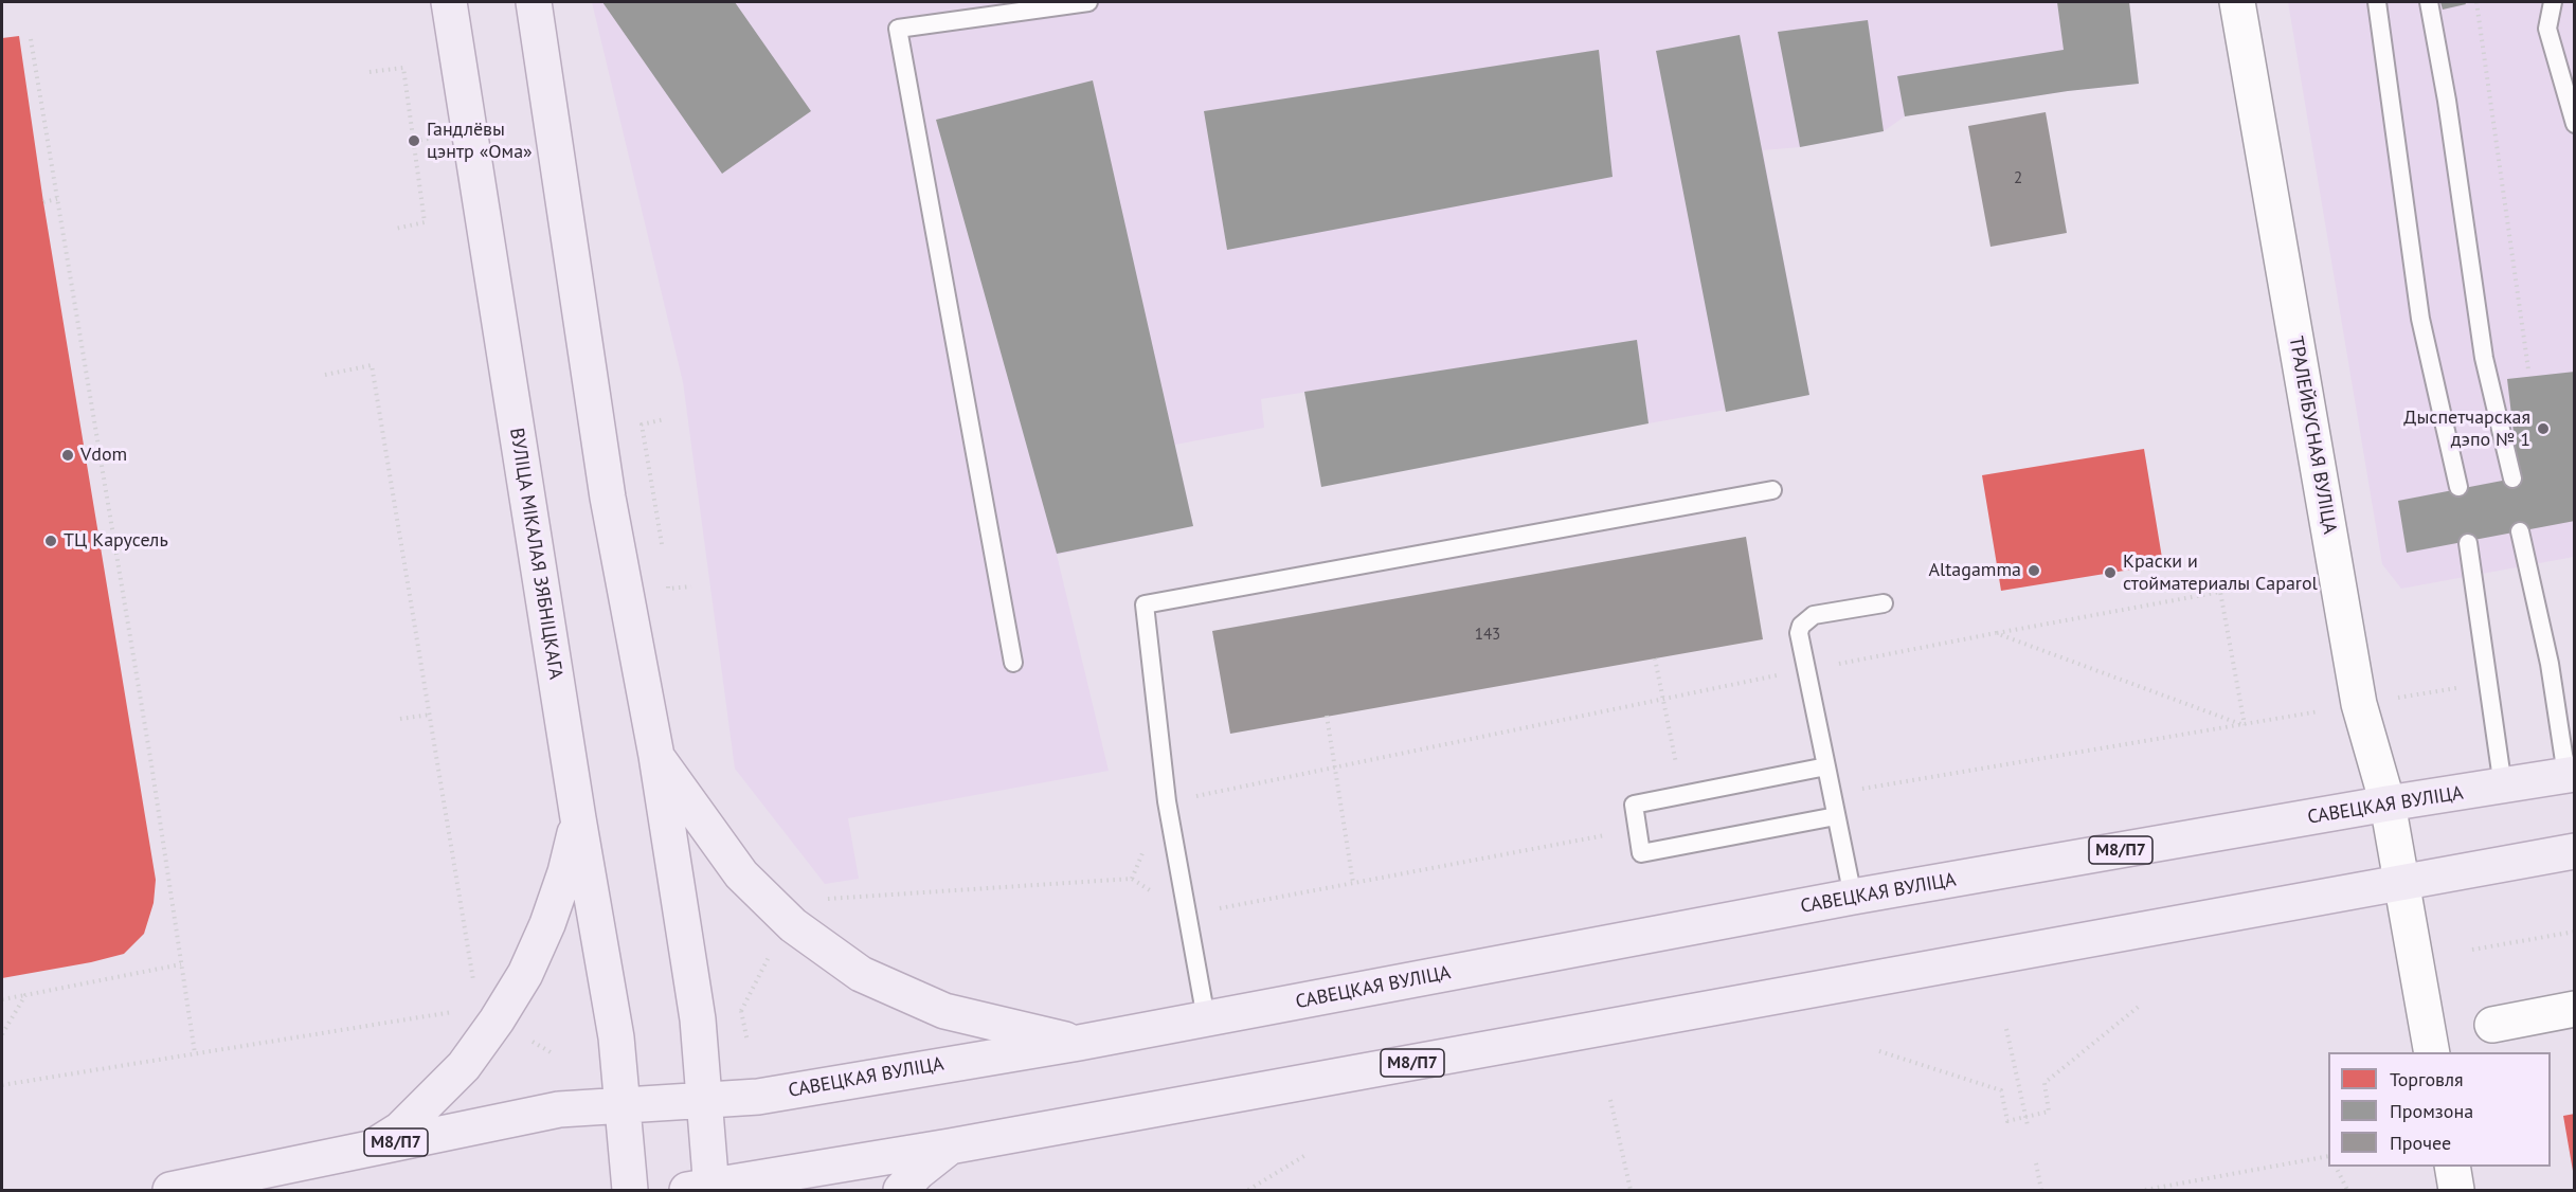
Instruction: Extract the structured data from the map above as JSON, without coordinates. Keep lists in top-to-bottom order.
{
  "streets": {
    "main road": ["ВУЛІЦА МІКАЛАЯ ЗЯБНІЦКАГА", "САВЕЦКАЯ ВУЛІЦА", "М8/П7"],
    "street": ["ТРАЛЕЙБУСНАЯ ВУЛІЦА"]
  },
  "crossings": [
    ["ТРАЛЕЙБУСНАЯ ВУЛІЦА", "САВЕЦКАЯ ВУЛІЦА"],
    ["ТРАЛЕЙБУСНАЯ ВУЛІЦА", "М8/П7"],
    ["ВУЛІЦА МІКАЛАЯ ЗЯБНІЦКАГА", "САВЕЦКАЯ ВУЛІЦА"]
  ],
  "places": [
    "Гандлёвы цэнтр «Ома»",
    "Дыспетчарская дэпо № 1",
    "Vdom",
    "ТЦ Карусель",
    "Altagamma",
    "Краски и стойматериалы Сaparol"
  ],
  "house_numbers": ["2", "143"],
  "legend": ["Торговля", "Промзона", "Прочее"]
}
